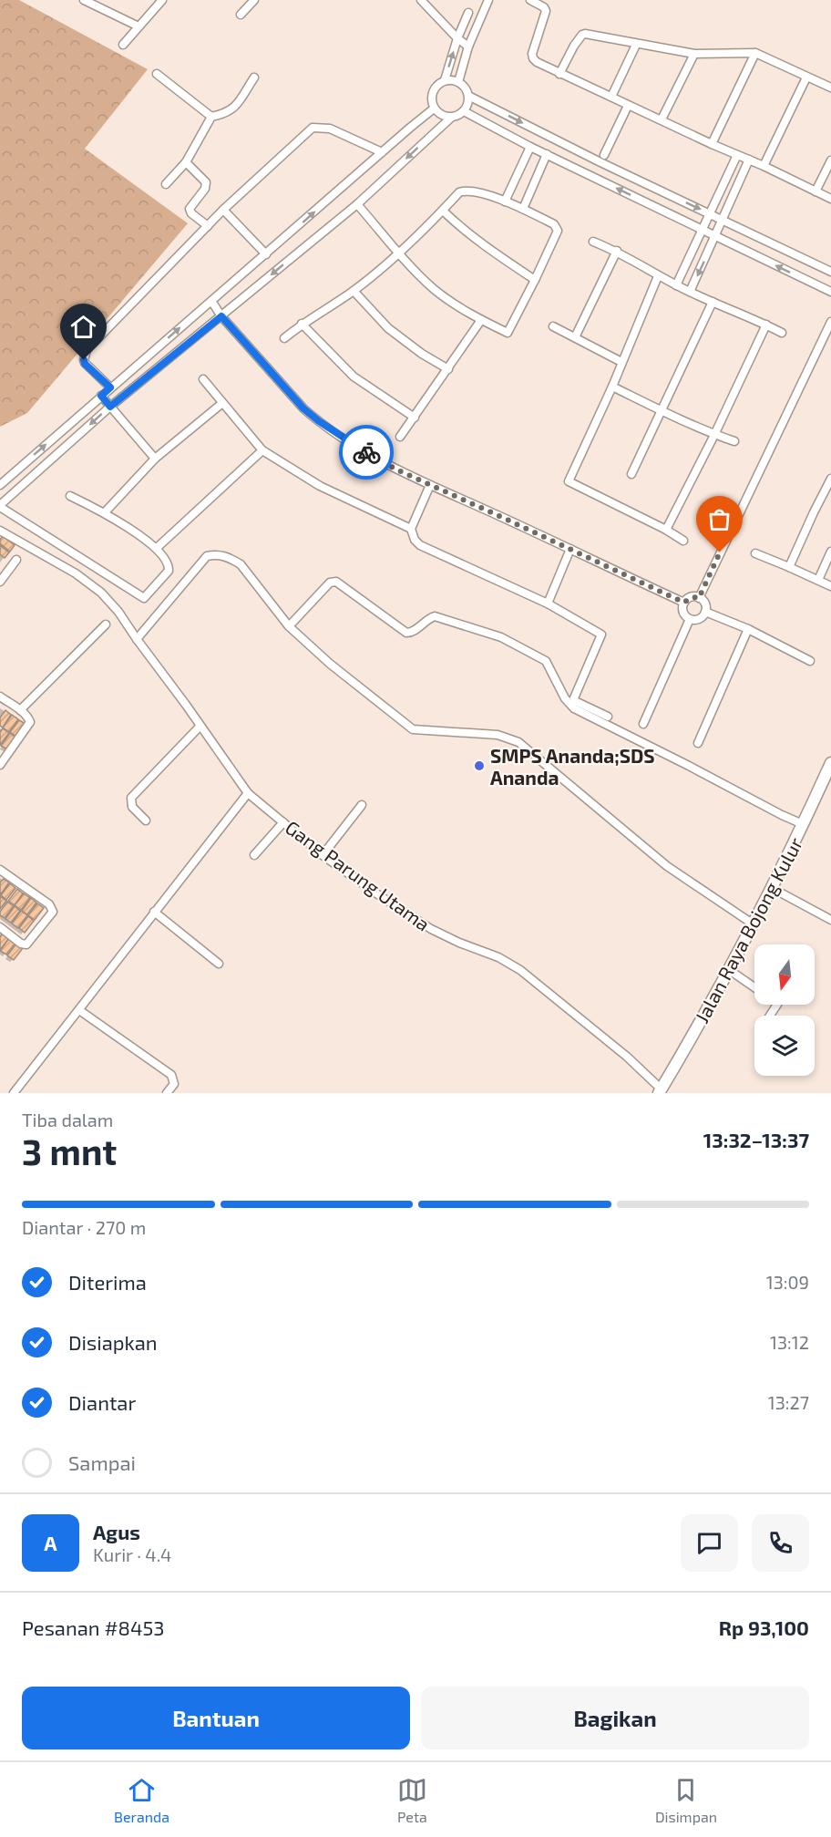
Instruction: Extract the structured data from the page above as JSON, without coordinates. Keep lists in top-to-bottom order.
{
  "streets": {
    "main road": ["Jalan Raya Bojong Kulur"],
    "street": ["Gang Parung Utama"]
  },
  "crossings": [
    ["Gang Parung Utama", "Jalan Raya Bojong Kulur"]
  ],
  "places": ["SMPS Ananda;SDS Ananda"],
  "north": "bottom",
  "page": {
    "heading": ["3 mnt", "Tiba dalam", "13:32–13:37"],
    "panel": [
      "Agus",
      "Kurir · 4.4",
      "Pesanan #8453",
      "Rp 93,100"
    ],
    "bar": "Diantar · 270 m",
    "list": [
      ["Diterima", "13:09"],
      ["Disiapkan", "13:12"],
      ["Diantar", "13:27"],
      "Sampai"
    ],
    "round": "A",
    "buttons": ["Bantuan", "Bagikan"],
    "tabs": ["Beranda", "Peta", "Disimpan"]
  }
}
